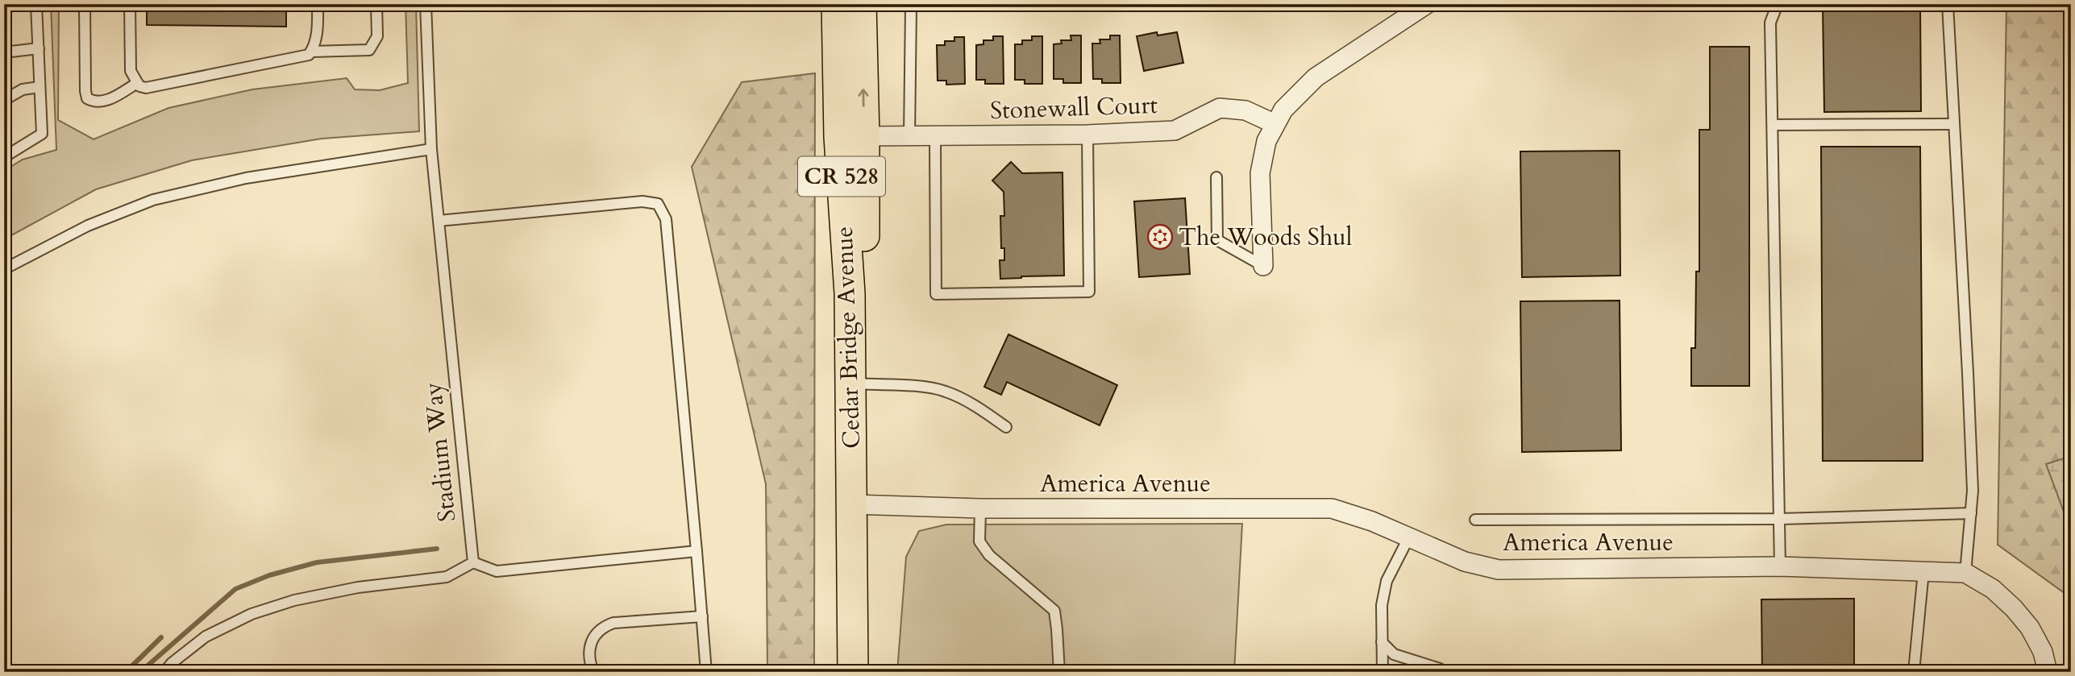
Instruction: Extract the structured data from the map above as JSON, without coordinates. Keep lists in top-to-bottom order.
{
  "streets": {
    "main road": ["CR 528", "Cedar Bridge Avenue"],
    "street": ["Stonewall Court", "America Avenue"],
    "lane": ["Stadium Way"]
  },
  "crossings": [
    ["Cedar Bridge Avenue", "America Avenue"]
  ],
  "places": {
    "synagogue": ["The Woods Shul"]
  }
}
